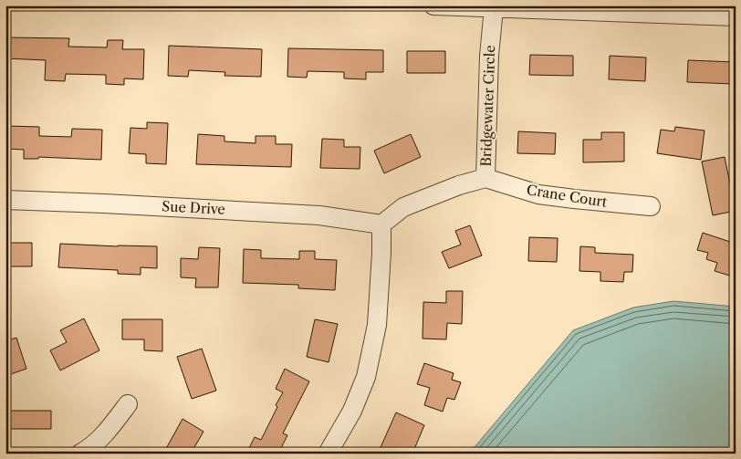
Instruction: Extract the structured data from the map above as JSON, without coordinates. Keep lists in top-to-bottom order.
{
  "streets": {
    "street": ["Bridgewater Circle", "Crane Court", "Sue Drive"]
  },
  "crossings": [
    ["Bridgewater Circle", "Crane Court"],
    ["Bridgewater Circle", "Sue Drive"]
  ]
}
